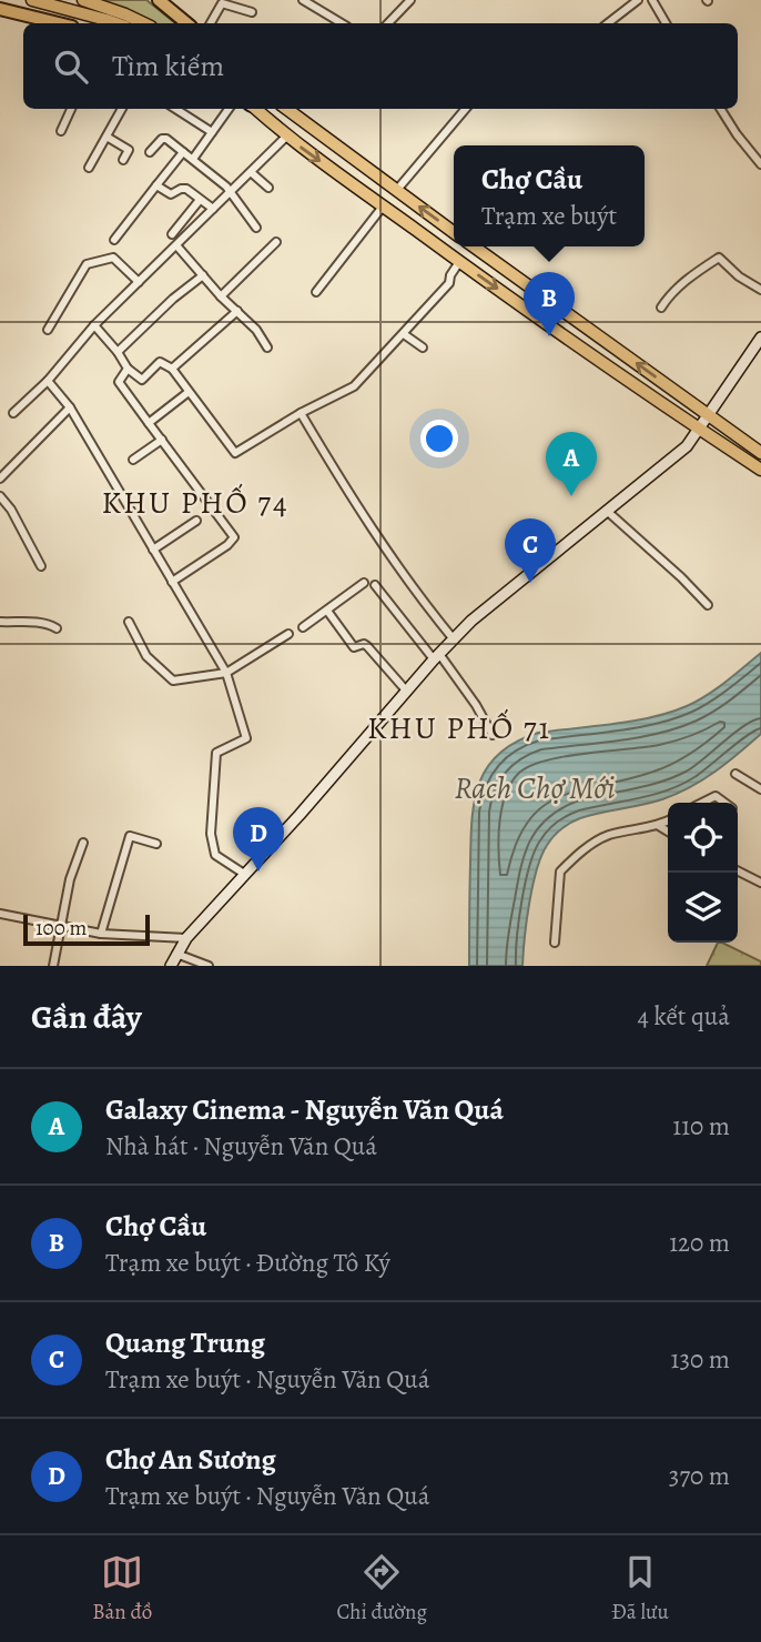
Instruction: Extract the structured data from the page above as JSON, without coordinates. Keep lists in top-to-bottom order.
{
  "districts": ["KHU PHỐ 74", "KHU PHỐ 71"],
  "water": ["Rạch Chợ Mới"],
  "scale_bar": "100 m",
  "page": {
    "search": "Tìm kiếm",
    "popup": ["Chợ Cầu", "Trạm xe buýt"],
    "pins": [
      "B",
      "A",
      "C",
      "D"
    ],
    "scale": "100 m",
    "heading": ["Gần đây", "4 kết quả"],
    "list": [
      {
        "mark": "A",
        "name": "Galaxy Cinema - Nguyễn Văn Quá",
        "note": "Nhà hát · Nguyễn Văn Quá",
        "value": "110 m"
      },
      {
        "mark": "B",
        "name": "Chợ Cầu",
        "note": "Trạm xe buýt · Đường Tô Ký",
        "value": "120 m"
      },
      {
        "mark": "C",
        "name": "Quang Trung",
        "note": "Trạm xe buýt · Nguyễn Văn Quá",
        "value": "130 m"
      },
      {
        "mark": "D",
        "name": "Chợ An Sương",
        "note": "Trạm xe buýt · Nguyễn Văn Quá",
        "value": "370 m"
      }
    ],
    "nav": ["Bản đồ", "Chỉ đường", "Đã lưu"]
  }
}
